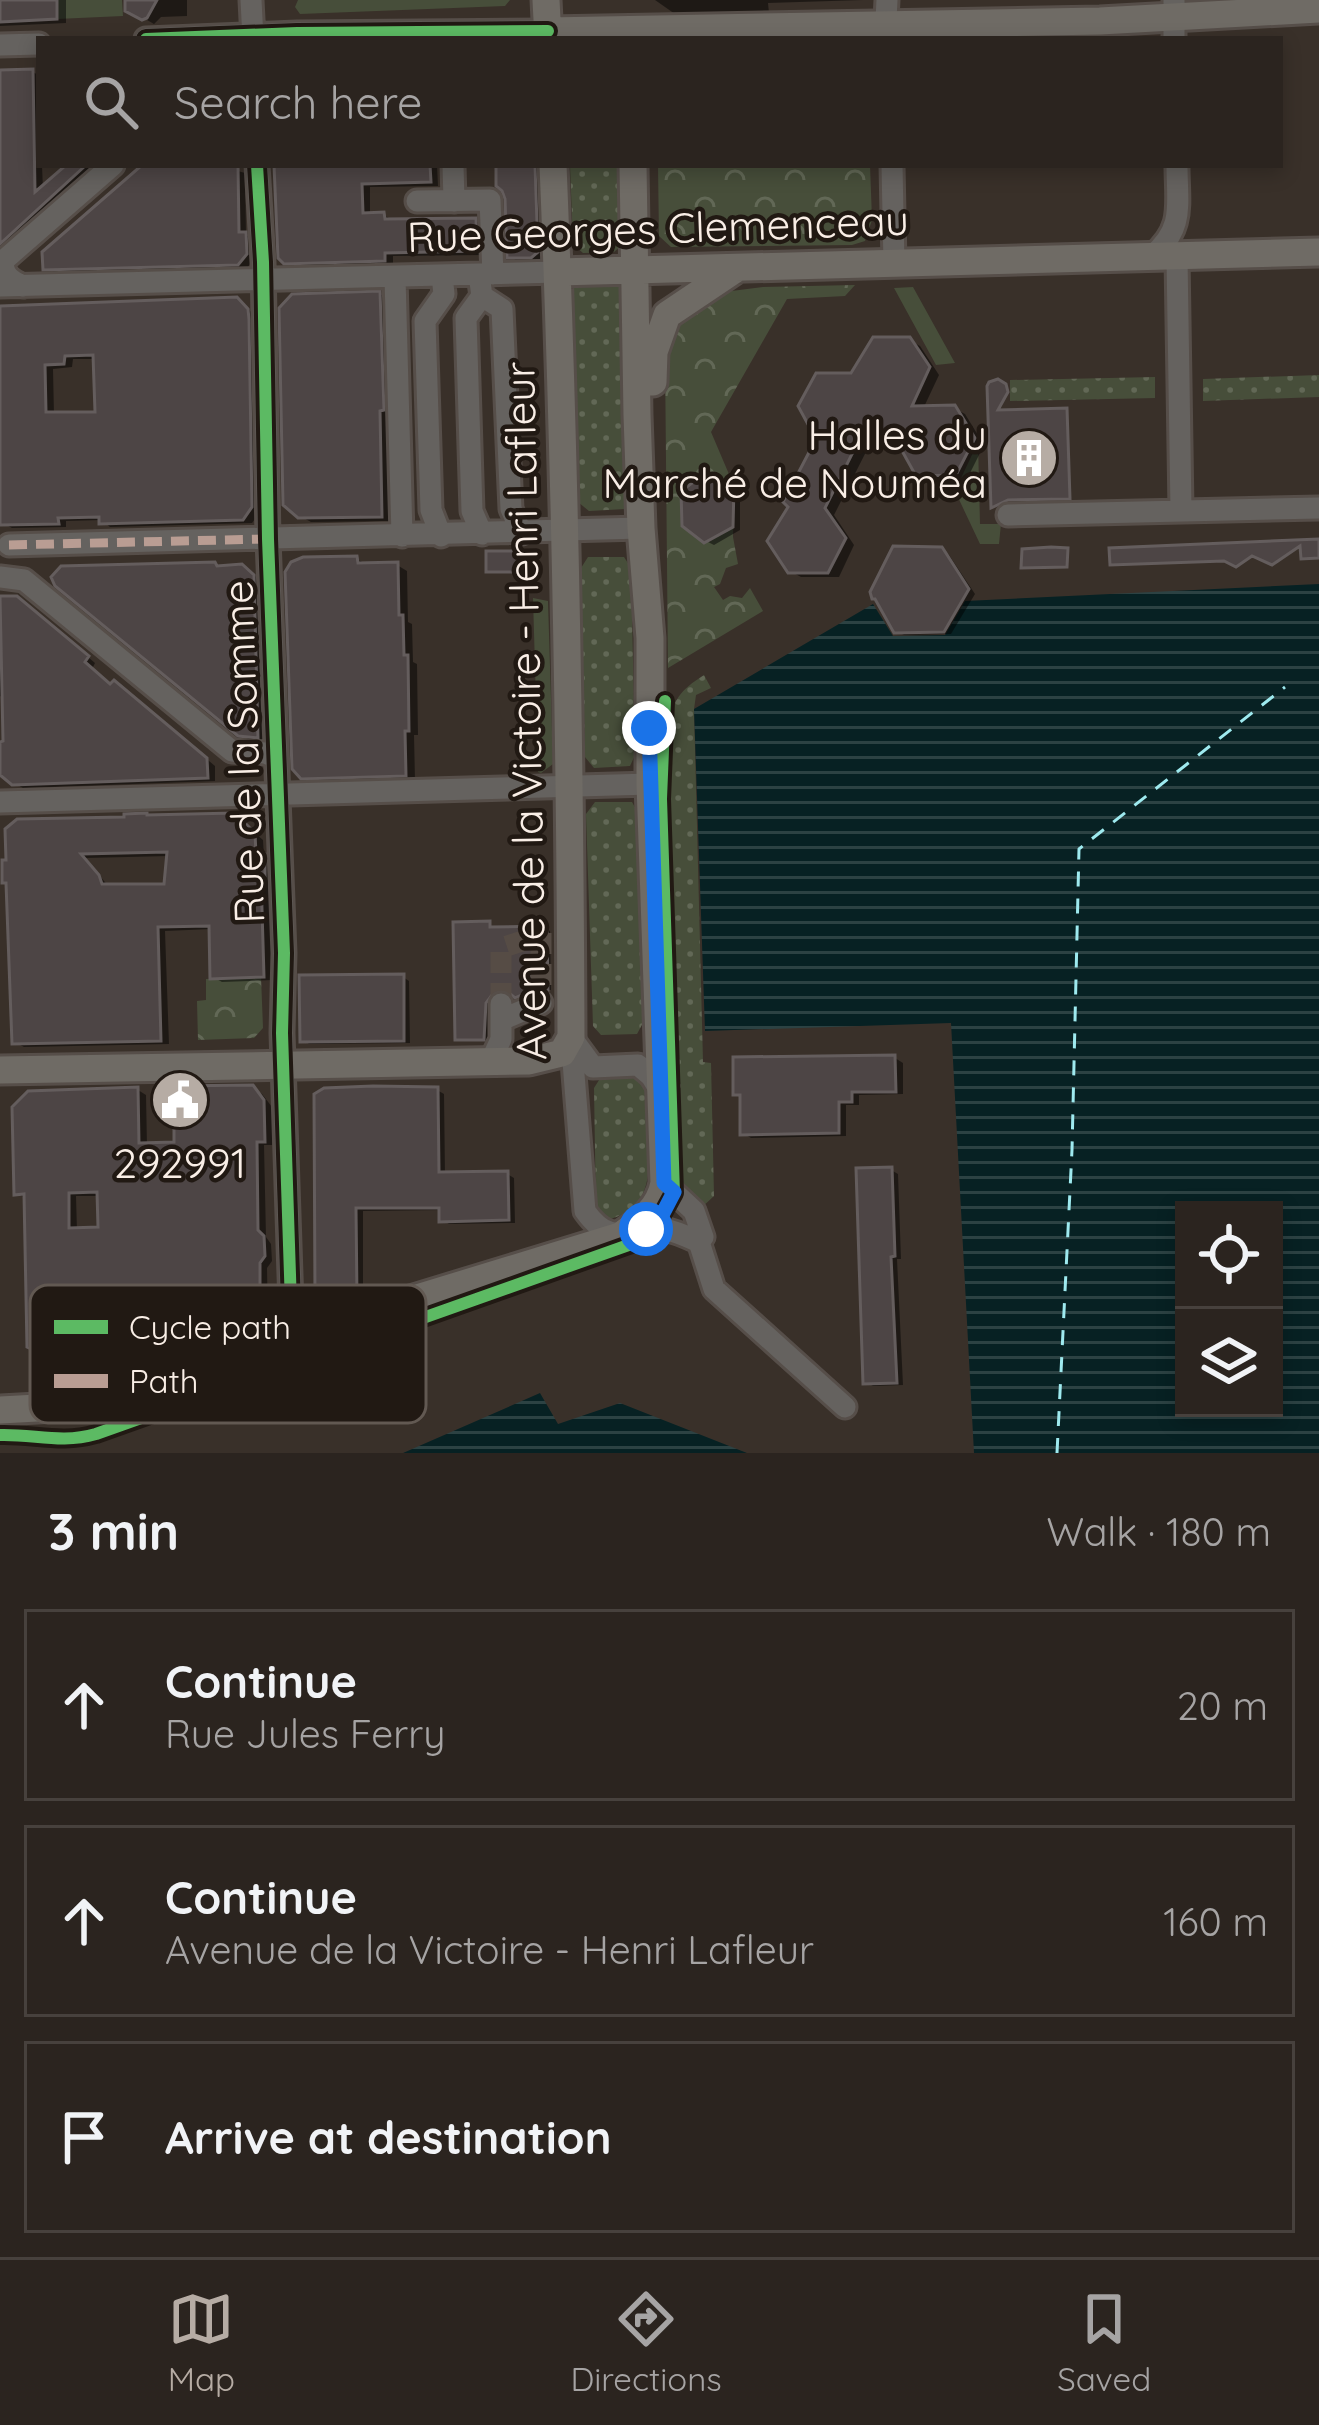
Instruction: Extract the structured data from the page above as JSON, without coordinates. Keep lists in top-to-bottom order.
{
  "streets": {
    "main road": ["Rue Georges Clemenceau", "Avenue de la Victoire - Henri Lafleur"],
    "street": ["Rue de la Somme"]
  },
  "crossings": [
    ["Rue Georges Clemenceau", "Avenue de la Victoire - Henri Lafleur"],
    ["Rue Georges Clemenceau", "Rue de la Somme"]
  ],
  "places": {
    "building": ["Halles du Marché de Nouméa"],
    "public building": ["292991"]
  },
  "legend": ["Cycle path", "Path"],
  "page": {
    "search": "Search here",
    "heading": ["3 min", "Walk · 180 m"],
    "list": [
      ["Continue", "Rue Jules Ferry", "20 m"],
      ["Continue", "Avenue de la Victoire - Henri Lafleur", "160 m"],
      "Arrive at destination"
    ],
    "nav": ["Map", "Directions", "Saved"]
  }
}
